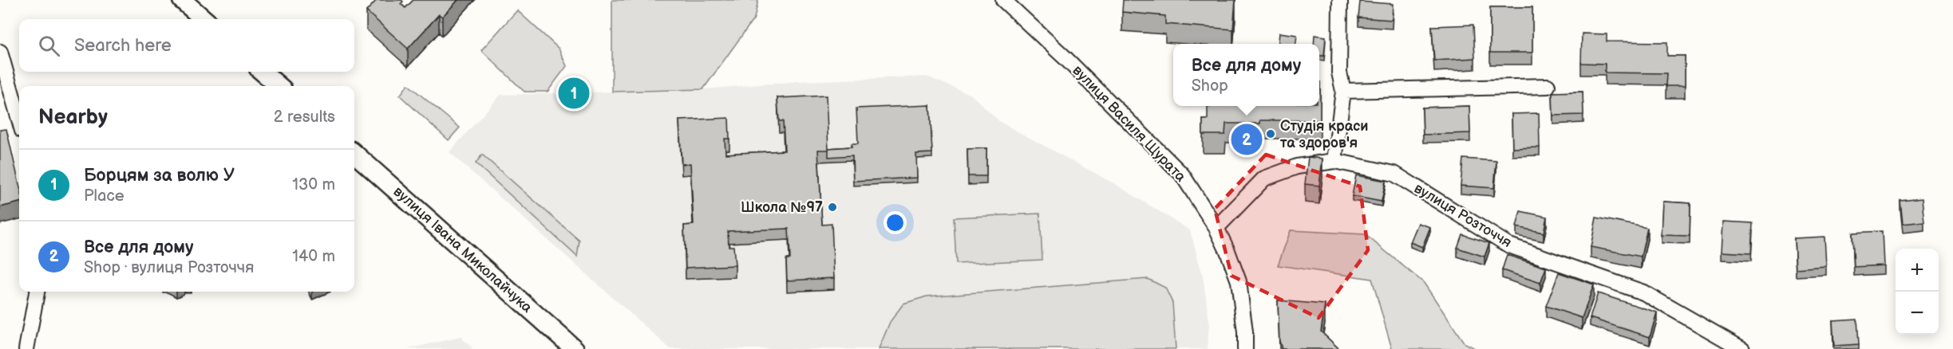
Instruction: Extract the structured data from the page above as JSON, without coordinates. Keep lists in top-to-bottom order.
{
  "streets": {
    "street": ["вулиця Василя Щурата", "вулиця Розточчя", "вулиця Івана Миколайчука"]
  },
  "crossings": [
    ["вулиця Василя Щурата", "вулиця Розточчя"]
  ],
  "places": ["Студія краси та здоров'я", "Школа №97"],
  "page": {
    "search": "Search here",
    "popup": ["Все для дому", "Shop"],
    "pins": ["1", "2"],
    "heading": ["Nearby", "2 results"],
    "list": [
      {
        "mark": "1",
        "name": "Борцям за волю У",
        "note": "Place",
        "value": "130 m"
      },
      {
        "mark": "2",
        "name": "Все для дому",
        "note": "Shop · вулиця Розточчя",
        "value": "140 m"
      }
    ],
    "map_buttons": ["+", "−"]
  }
}
